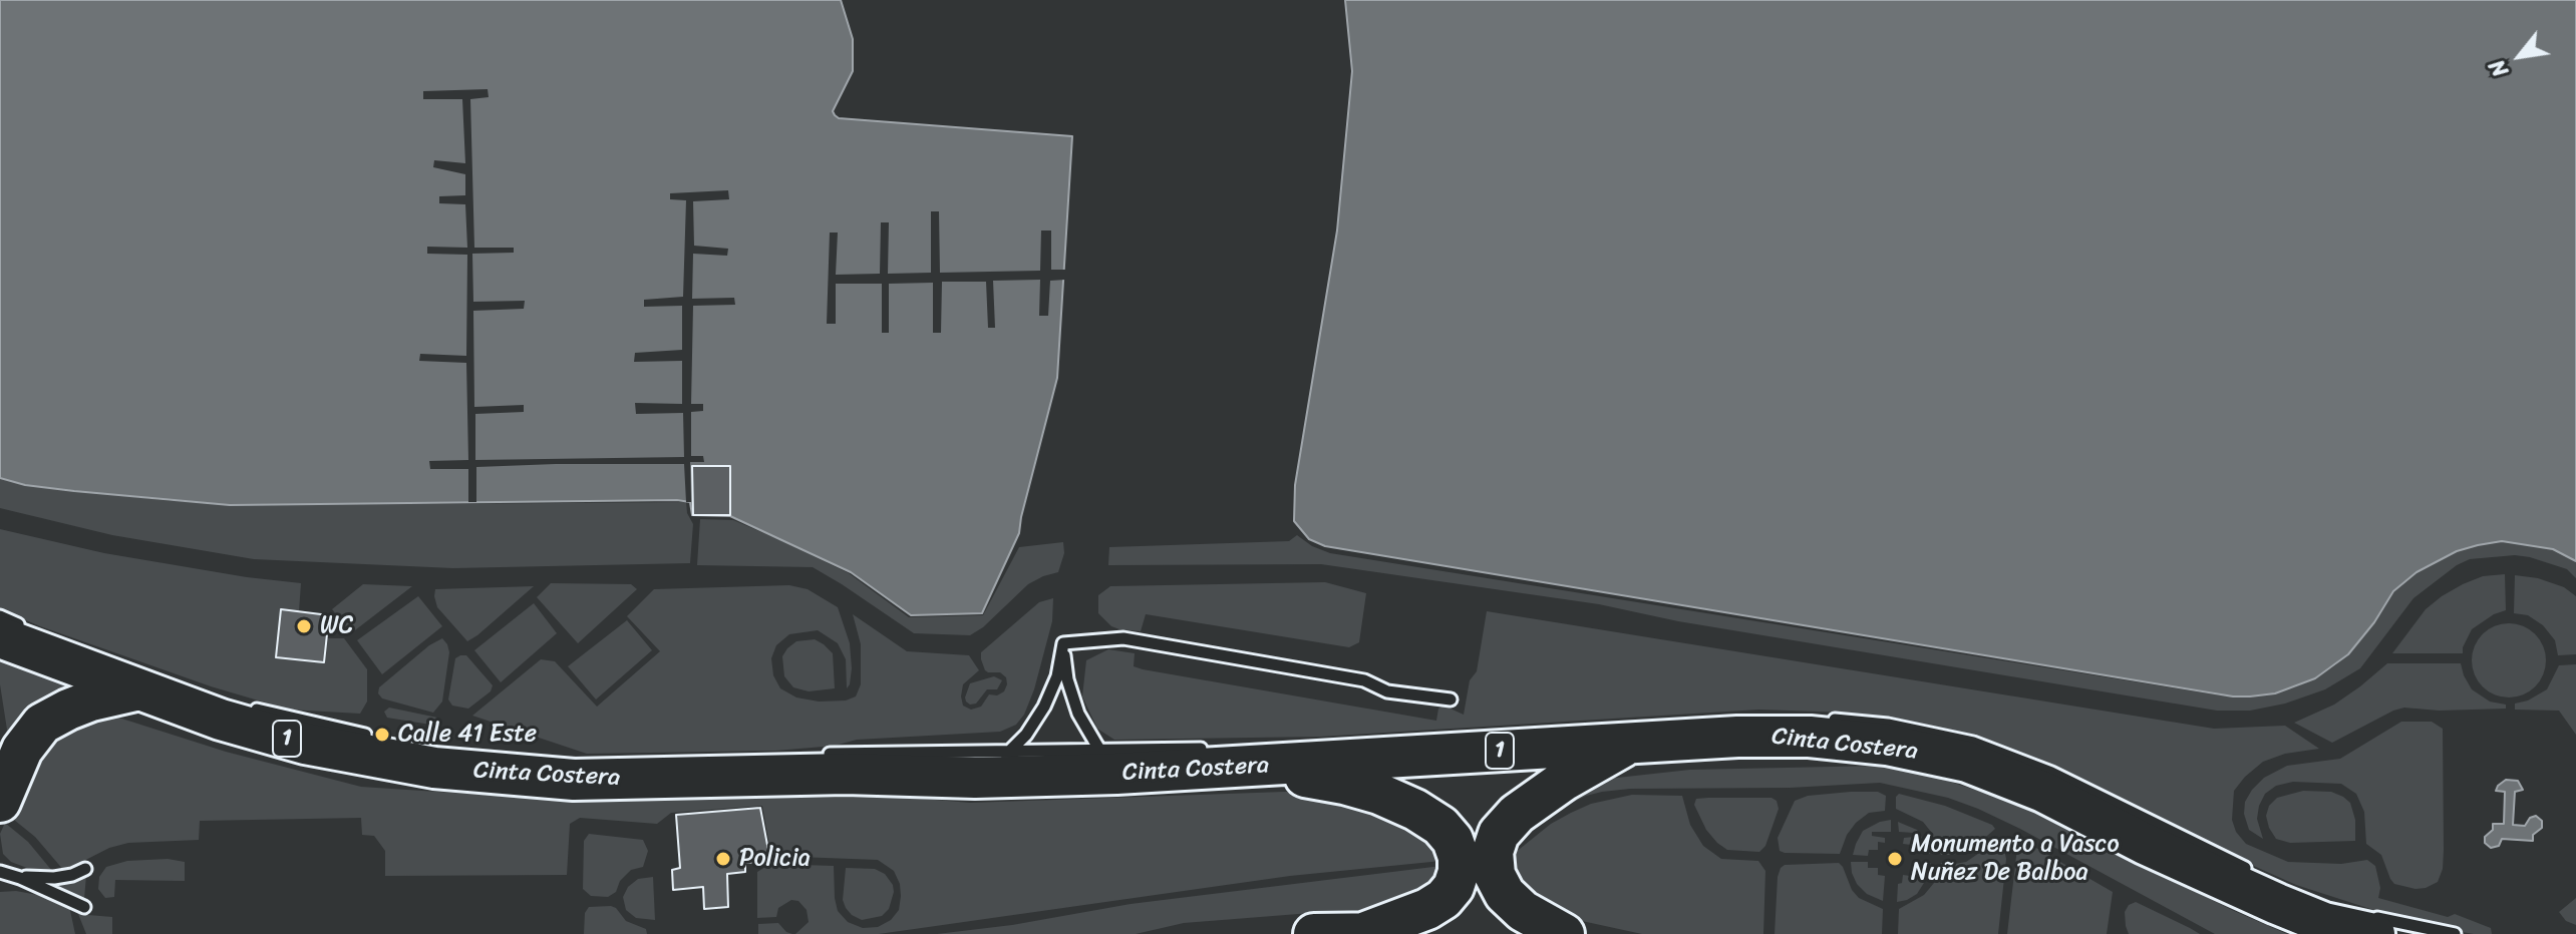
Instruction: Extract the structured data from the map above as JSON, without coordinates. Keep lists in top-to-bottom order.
{
  "streets": {
    "highway": ["1", "Cinta Costera"]
  },
  "places": [
    "WC",
    "Calle 41 Este",
    "Policia",
    "Monumento a Vasco Nuñez De Balboa"
  ],
  "north": "bottom left"
}
